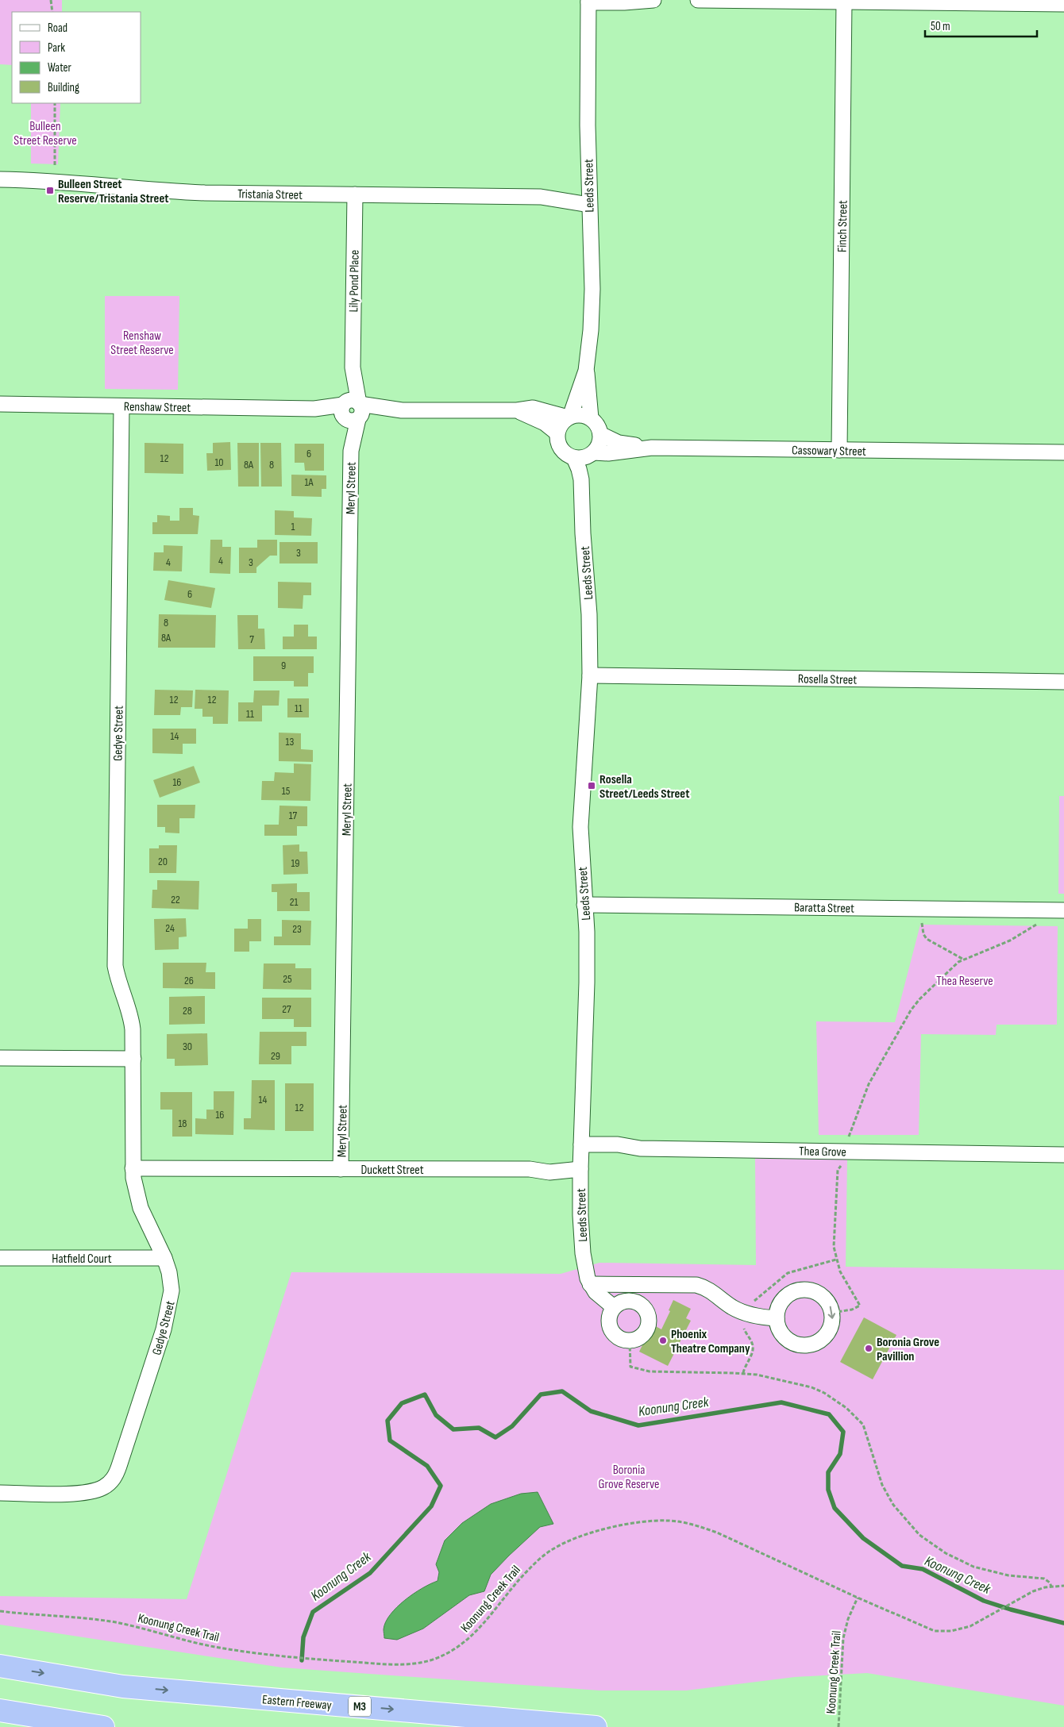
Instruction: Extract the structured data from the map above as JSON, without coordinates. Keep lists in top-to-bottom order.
{
  "streets": {
    "highway": ["Eastern Freeway", "M3"],
    "street": [
      "Leeds Street",
      "Tristania Street",
      "Finch Street",
      "Lily Pond Place",
      "Renshaw Street",
      "Cassowary Street",
      "Meryl Street",
      "Rosella Street",
      "Gedye Street",
      "Baratta Street",
      "Thea Grove",
      "Duckett Street",
      "Hatfield Court"
    ],
    "path": ["Koonung Creek Trail"]
  },
  "crossings": [
    ["Leeds Street", "Tristania Street"],
    ["Leeds Street", "Renshaw Street"],
    ["Leeds Street", "Cassowary Street"],
    ["Leeds Street", "Rosella Street"],
    ["Leeds Street", "Baratta Street"],
    ["Leeds Street", "Thea Grove"],
    ["Leeds Street", "Duckett Street"],
    ["Tristania Street", "Lily Pond Place"],
    ["Finch Street", "Cassowary Street"],
    ["Lily Pond Place", "Renshaw Street"],
    ["Lily Pond Place", "Meryl Street"],
    ["Renshaw Street", "Cassowary Street"],
    ["Renshaw Street", "Meryl Street"],
    ["Renshaw Street", "Gedye Street"],
    ["Meryl Street", "Duckett Street"],
    ["Gedye Street", "Duckett Street"],
    ["Gedye Street", "Hatfield Court"]
  ],
  "water": ["Koonung Creek"],
  "parks": [
    "Bulleen Street Reserve",
    "Renshaw Street Reserve",
    "Thea Reserve",
    "Boronia Grove Reserve"
  ],
  "places": {
    "transit": ["Bulleen Street Reserve/Tristania Street", "Rosella Street/Leeds Street"],
    "other": ["Phoenix Theatre Company", "Boronia Grove Pavillion"]
  },
  "house_numbers": [
    "6",
    "12",
    "10",
    "8A",
    "8",
    "1A",
    "1",
    "3",
    "4",
    "4",
    "3",
    "6",
    "8",
    "8A",
    "7",
    "9",
    "12",
    "12",
    "11",
    "11",
    "14",
    "13",
    "16",
    "15",
    "17",
    "20",
    "19",
    "22",
    "21",
    "24",
    "23",
    "25",
    "26",
    "27",
    "28",
    "30",
    "29",
    "14",
    "12",
    "16",
    "18"
  ],
  "legend": [
    "Road",
    "Park",
    "Water",
    "Building"
  ],
  "scale_bar": "50 m"
}
